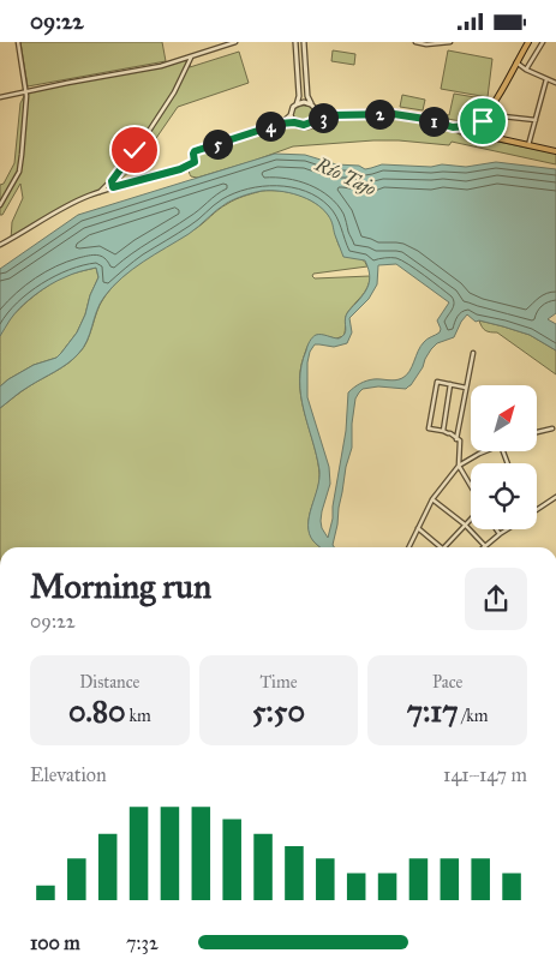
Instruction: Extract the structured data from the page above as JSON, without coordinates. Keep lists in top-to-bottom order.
{
  "water": ["Río Tajo"],
  "north": "top right",
  "page": {
    "status": "09:22",
    "pins": [
      "2",
      "3",
      "1",
      "4",
      "5"
    ],
    "heading": ["Morning run", "09:22"],
    "stats": [
      ["Distance", "0.80 km"],
      ["Time", "5:50"],
      ["Pace", "7:17 /km"]
    ],
    "chart": ["Elevation", "141–147 m"],
    "list": [
      {
        "name": "100 m",
        "note": "7:32"
      }
    ]
  }
}
